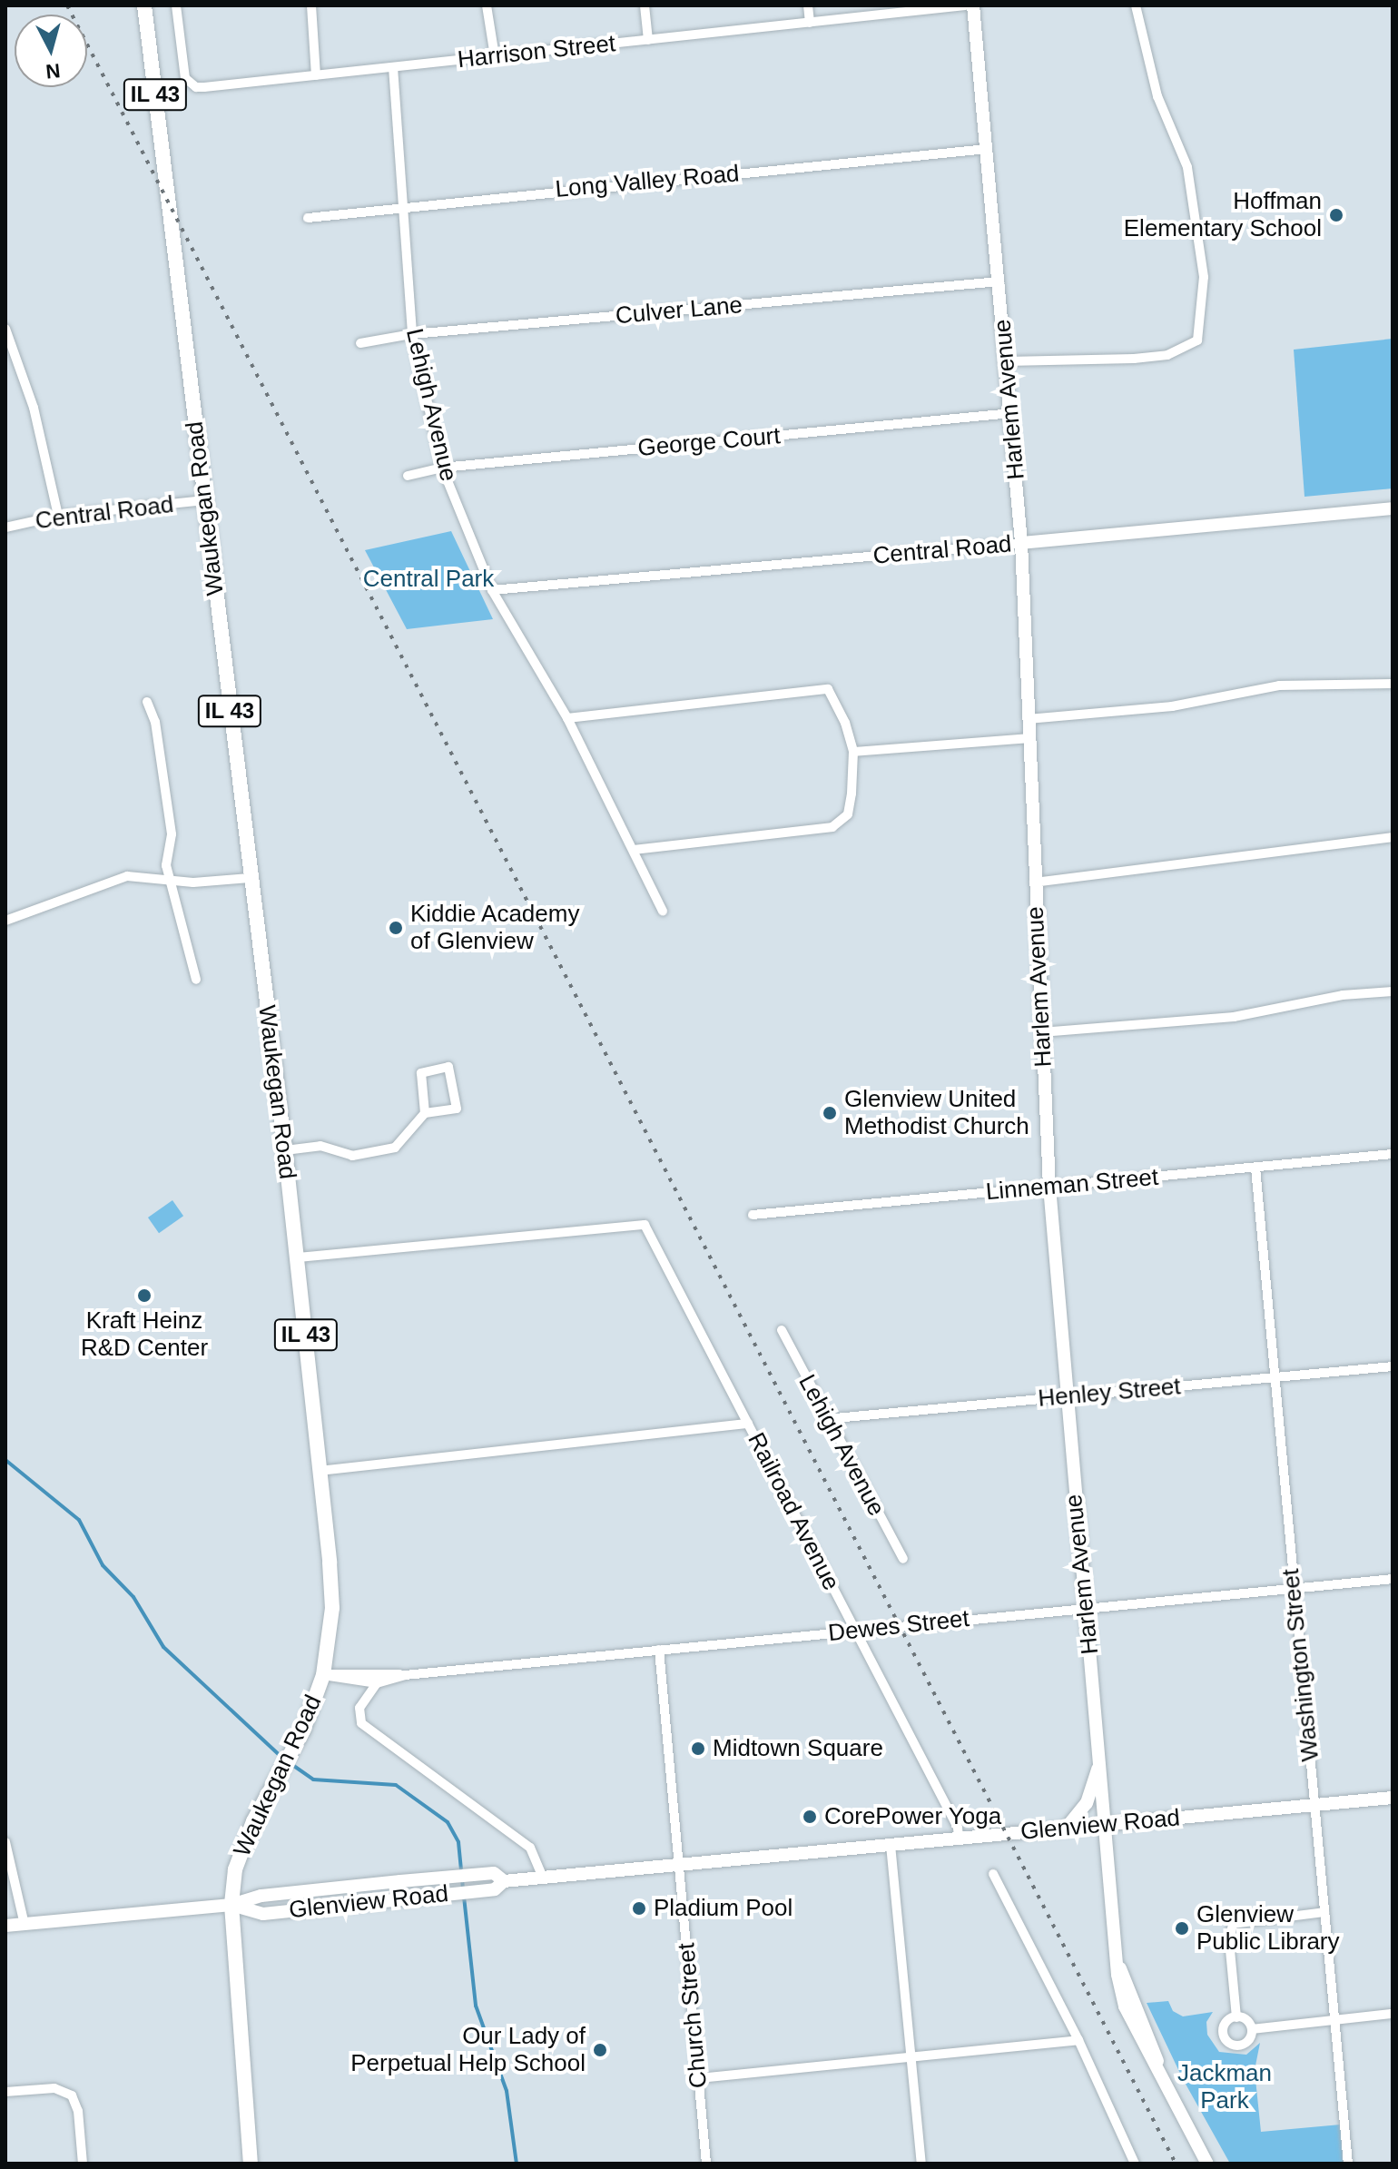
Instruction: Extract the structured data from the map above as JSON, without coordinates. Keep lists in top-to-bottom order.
{
  "streets": {
    "main road": [
      "IL 43",
      "Harlem Avenue",
      "Waukegan Road",
      "Central Road",
      "Glenview Road"
    ],
    "street": [
      "Harrison Street",
      "Long Valley Road",
      "Culver Lane",
      "Lehigh Avenue",
      "George Court",
      "Linneman Street",
      "Henley Street",
      "Railroad Avenue",
      "Dewes Street",
      "Washington Street",
      "Church Street"
    ]
  },
  "crossings": [
    ["Harrison Street", "Lehigh Avenue"],
    ["Long Valley Road", "Harlem Avenue"],
    ["Long Valley Road", "Lehigh Avenue"],
    ["Culver Lane", "Harlem Avenue"],
    ["Culver Lane", "Lehigh Avenue"],
    ["Harlem Avenue", "George Court"],
    ["Harlem Avenue", "Central Road"],
    ["Harlem Avenue", "Linneman Street"],
    ["Harlem Avenue", "Henley Street"],
    ["Harlem Avenue", "Dewes Street"],
    ["Harlem Avenue", "Glenview Road"],
    ["Lehigh Avenue", "George Court"],
    ["Lehigh Avenue", "Central Road"],
    ["Lehigh Avenue", "Henley Street"],
    ["Waukegan Road", "Central Road"],
    ["Waukegan Road", "Railroad Avenue"],
    ["Waukegan Road", "Dewes Street"],
    ["Waukegan Road", "Glenview Road"],
    ["Linneman Street", "Washington Street"],
    ["Henley Street", "Washington Street"],
    ["Railroad Avenue", "Dewes Street"],
    ["Railroad Avenue", "Glenview Road"],
    ["Dewes Street", "Washington Street"],
    ["Dewes Street", "Church Street"],
    ["Washington Street", "Glenview Road"],
    ["Glenview Road", "Church Street"]
  ],
  "parks": ["Central Park", "Jackman Park"],
  "places": [
    "Hoffman Elementary School",
    "Kiddie Academy of Glenview",
    "Glenview United Methodist Church",
    "Kraft Heinz R&D Center",
    "Midtown Square",
    "CorePower Yoga",
    "Pladium Pool",
    "Glenview Public Library",
    "Our Lady of Perpetual Help School"
  ],
  "north": "bottom"
}
